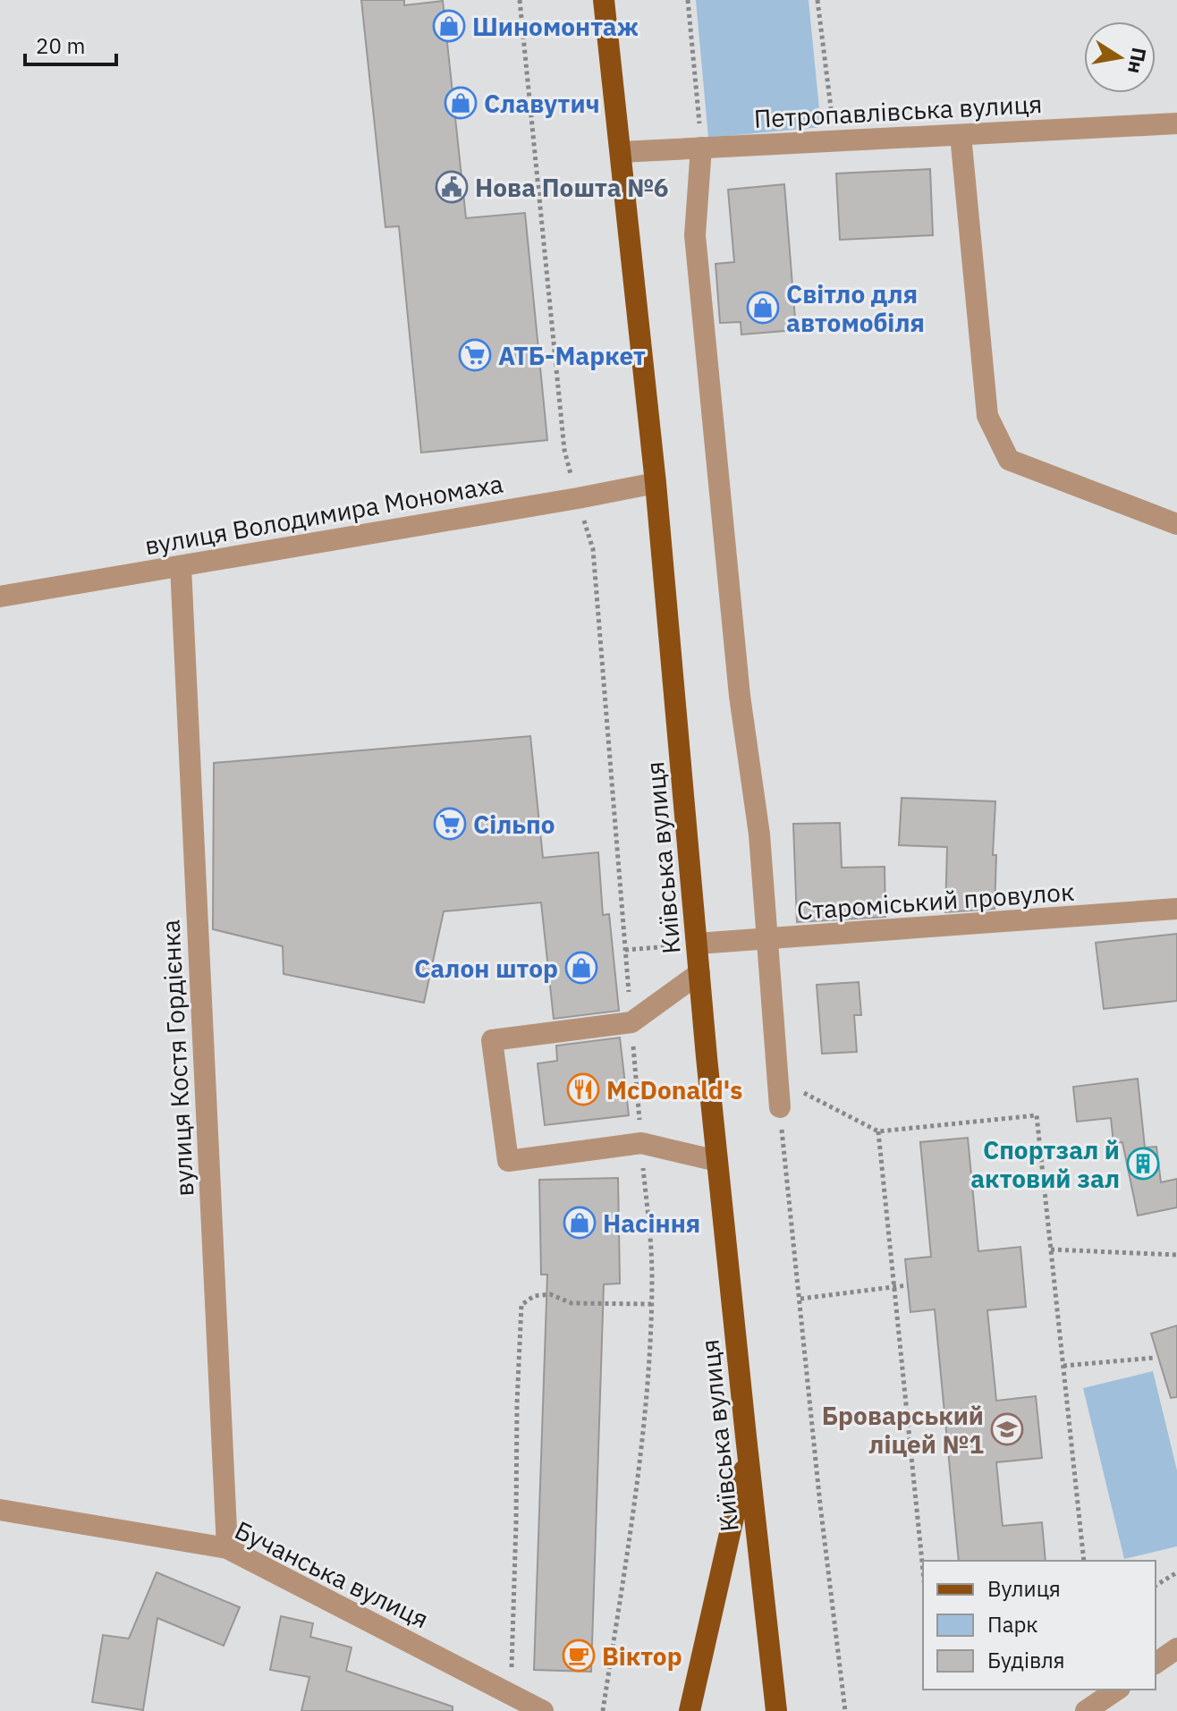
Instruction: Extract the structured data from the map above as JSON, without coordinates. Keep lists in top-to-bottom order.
{
  "streets": {
    "main road": ["Київська вулиця"],
    "street": [
      "Петропавлівська вулиця",
      "вулиця Володимира Мономаха",
      "Староміський провулок",
      "вулиця Костя Гордієнка",
      "Бучанська вулиця"
    ]
  },
  "crossings": [
    ["Петропавлівська вулиця", "Київська вулиця"],
    ["вулиця Володимира Мономаха", "Київська вулиця"],
    ["вулиця Володимира Мономаха", "вулиця Костя Гордієнка"],
    ["Київська вулиця", "Староміський провулок"],
    ["вулиця Костя Гордієнка", "Бучанська вулиця"]
  ],
  "places": {
    "shop": [
      "Шиномонтаж",
      "Славутич",
      "Світло для автомобіля",
      "Салон штор",
      "Насіння"
    ],
    "public building": ["Нова Пошта №6"],
    "supermarket": ["АТБ-Маркет", "Сільпо"],
    "restaurant": ["McDonald's"],
    "building": ["Спортзал й актовий зал"],
    "school or university": ["Броварський ліцей №1"],
    "cafe": ["Віктор"]
  },
  "legend": ["Вулиця", "Парк", "Будівля"],
  "scale_bar": "20 m",
  "north": "right"
}
